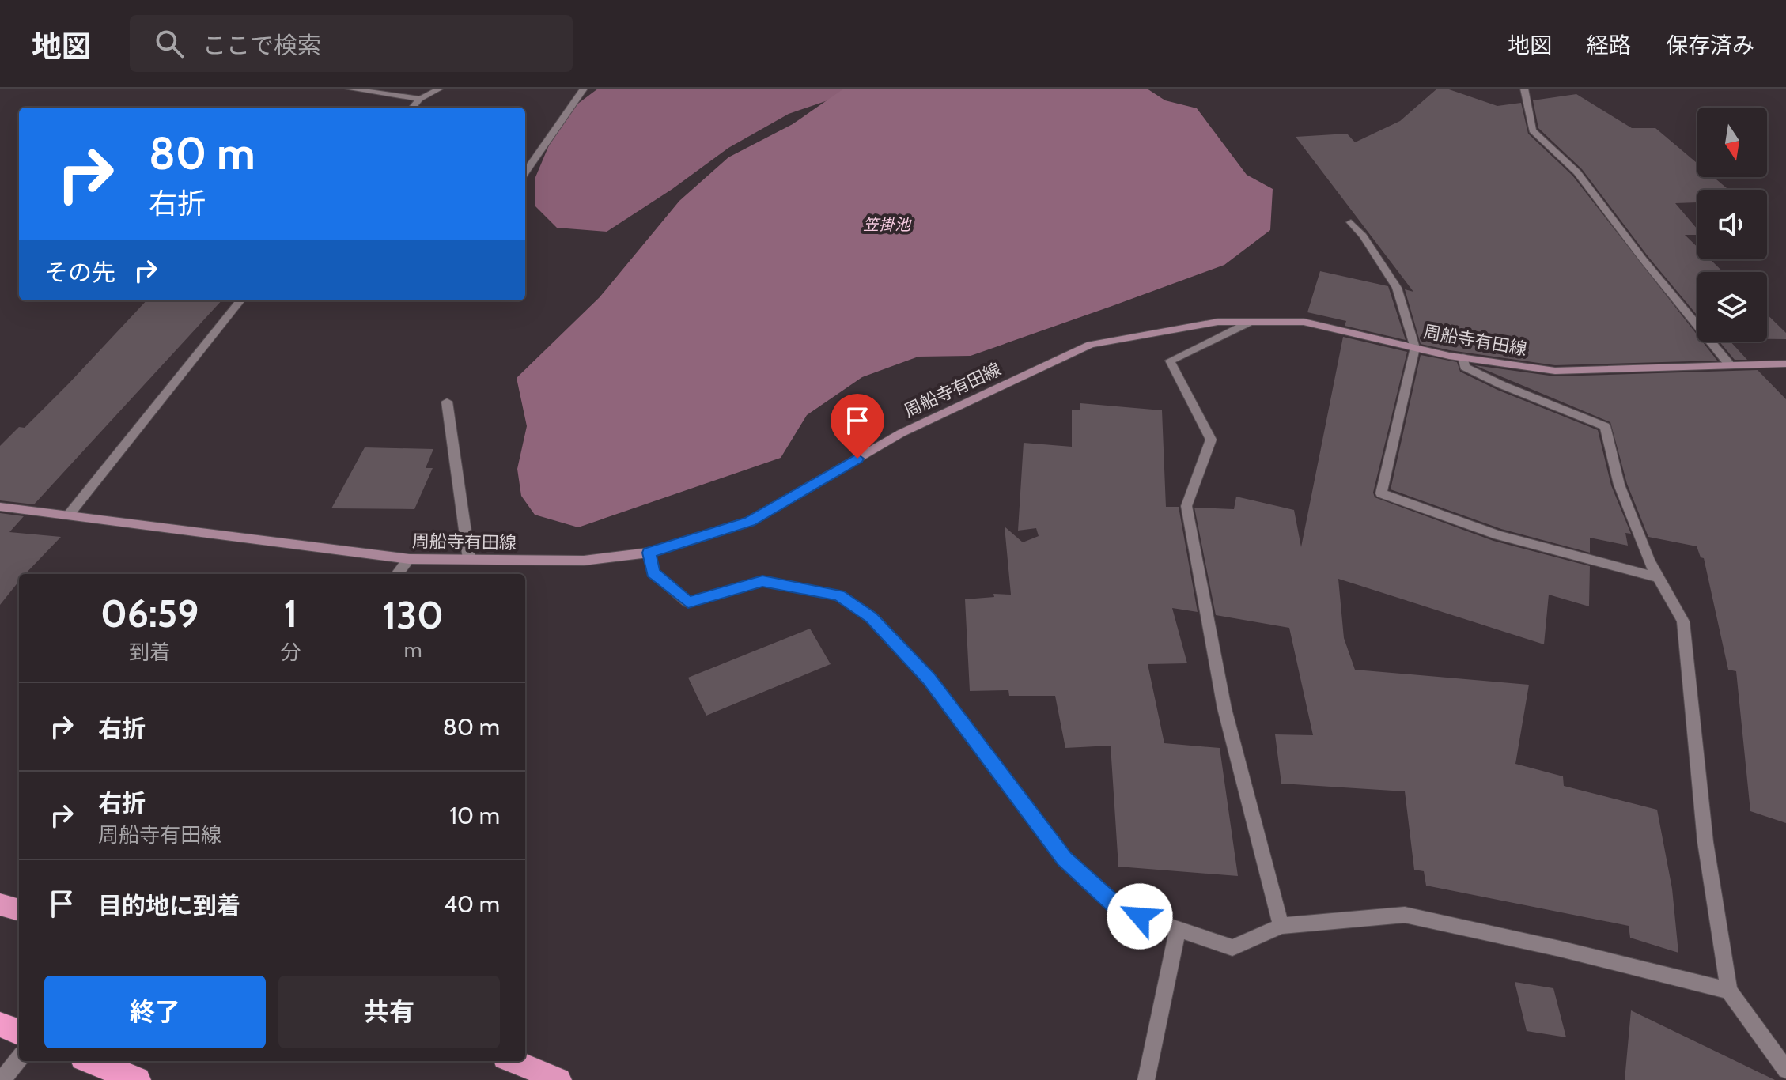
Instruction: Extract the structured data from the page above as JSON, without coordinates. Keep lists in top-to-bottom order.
{
  "streets": {
    "main road": ["周船寺有田線"]
  },
  "water": ["笠掛池"],
  "north": "bottom",
  "page": {
    "header": "地図",
    "search": "ここで検索",
    "nav": ["地図", "経路", "保存済み"],
    "turn": ["80 m", "右折"],
    "then": "その先",
    "eta": [
      "06:59",
      "到着",
      "1",
      "分",
      "130",
      "m"
    ],
    "list": [
      {
        "name": "右折",
        "value": "80 m"
      },
      {
        "name": "右折",
        "note": "周船寺有田線",
        "value": "10 m"
      },
      {
        "name": "目的地に到着",
        "value": "40 m"
      }
    ],
    "buttons": ["終了", "共有"]
  }
}
